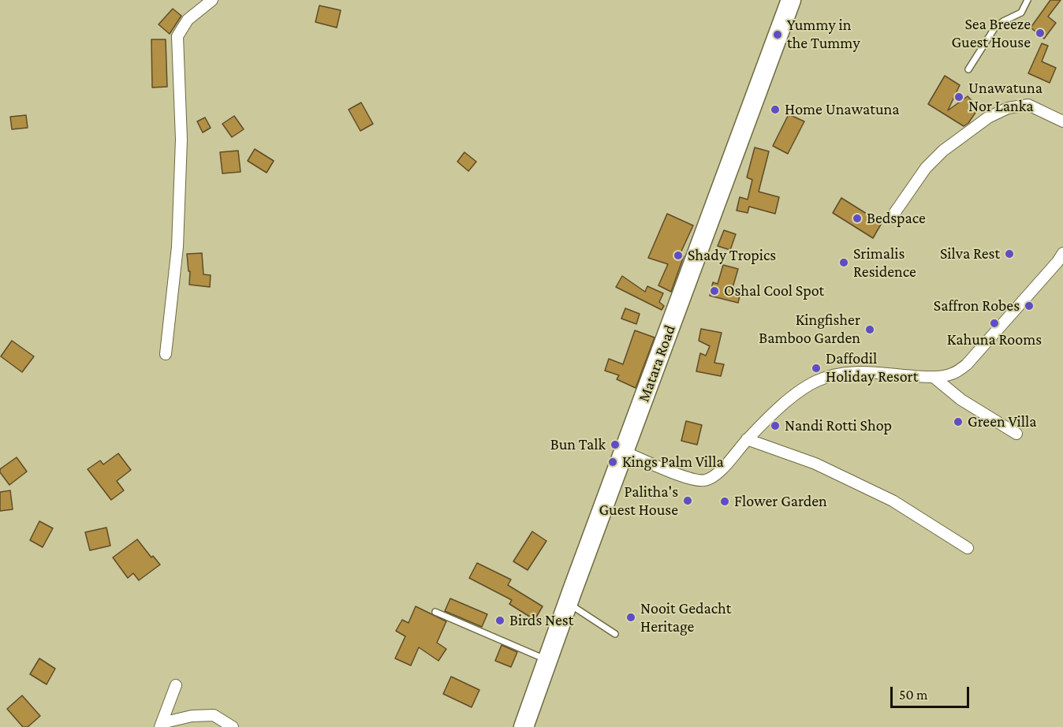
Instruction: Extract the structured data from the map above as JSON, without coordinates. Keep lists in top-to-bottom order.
{
  "streets": {
    "highway": ["Matara Road"]
  },
  "places": [
    "Sea Breeze Guest House",
    "Yummy in the Tummy",
    "Unawatuna Nor Lanka",
    "Home Unawatuna",
    "Bedspace",
    "Silva Rest",
    "Shady Tropics",
    "Srimalis Residence",
    "Oshal Cool Spot",
    "Saffron Robes",
    "Kahuna Rooms",
    "Kingfisher Bamboo Garden",
    "Daffodil Holiday Resort",
    "Green Villa",
    "Nandi Rotti Shop",
    "Bun Talk",
    "Kings Palm Villa",
    "Palitha's Guest House",
    "Flower Garden",
    "Nooit Gedacht Heritage",
    "Birds Nest"
  ],
  "scale_bar": "50 m"
}
